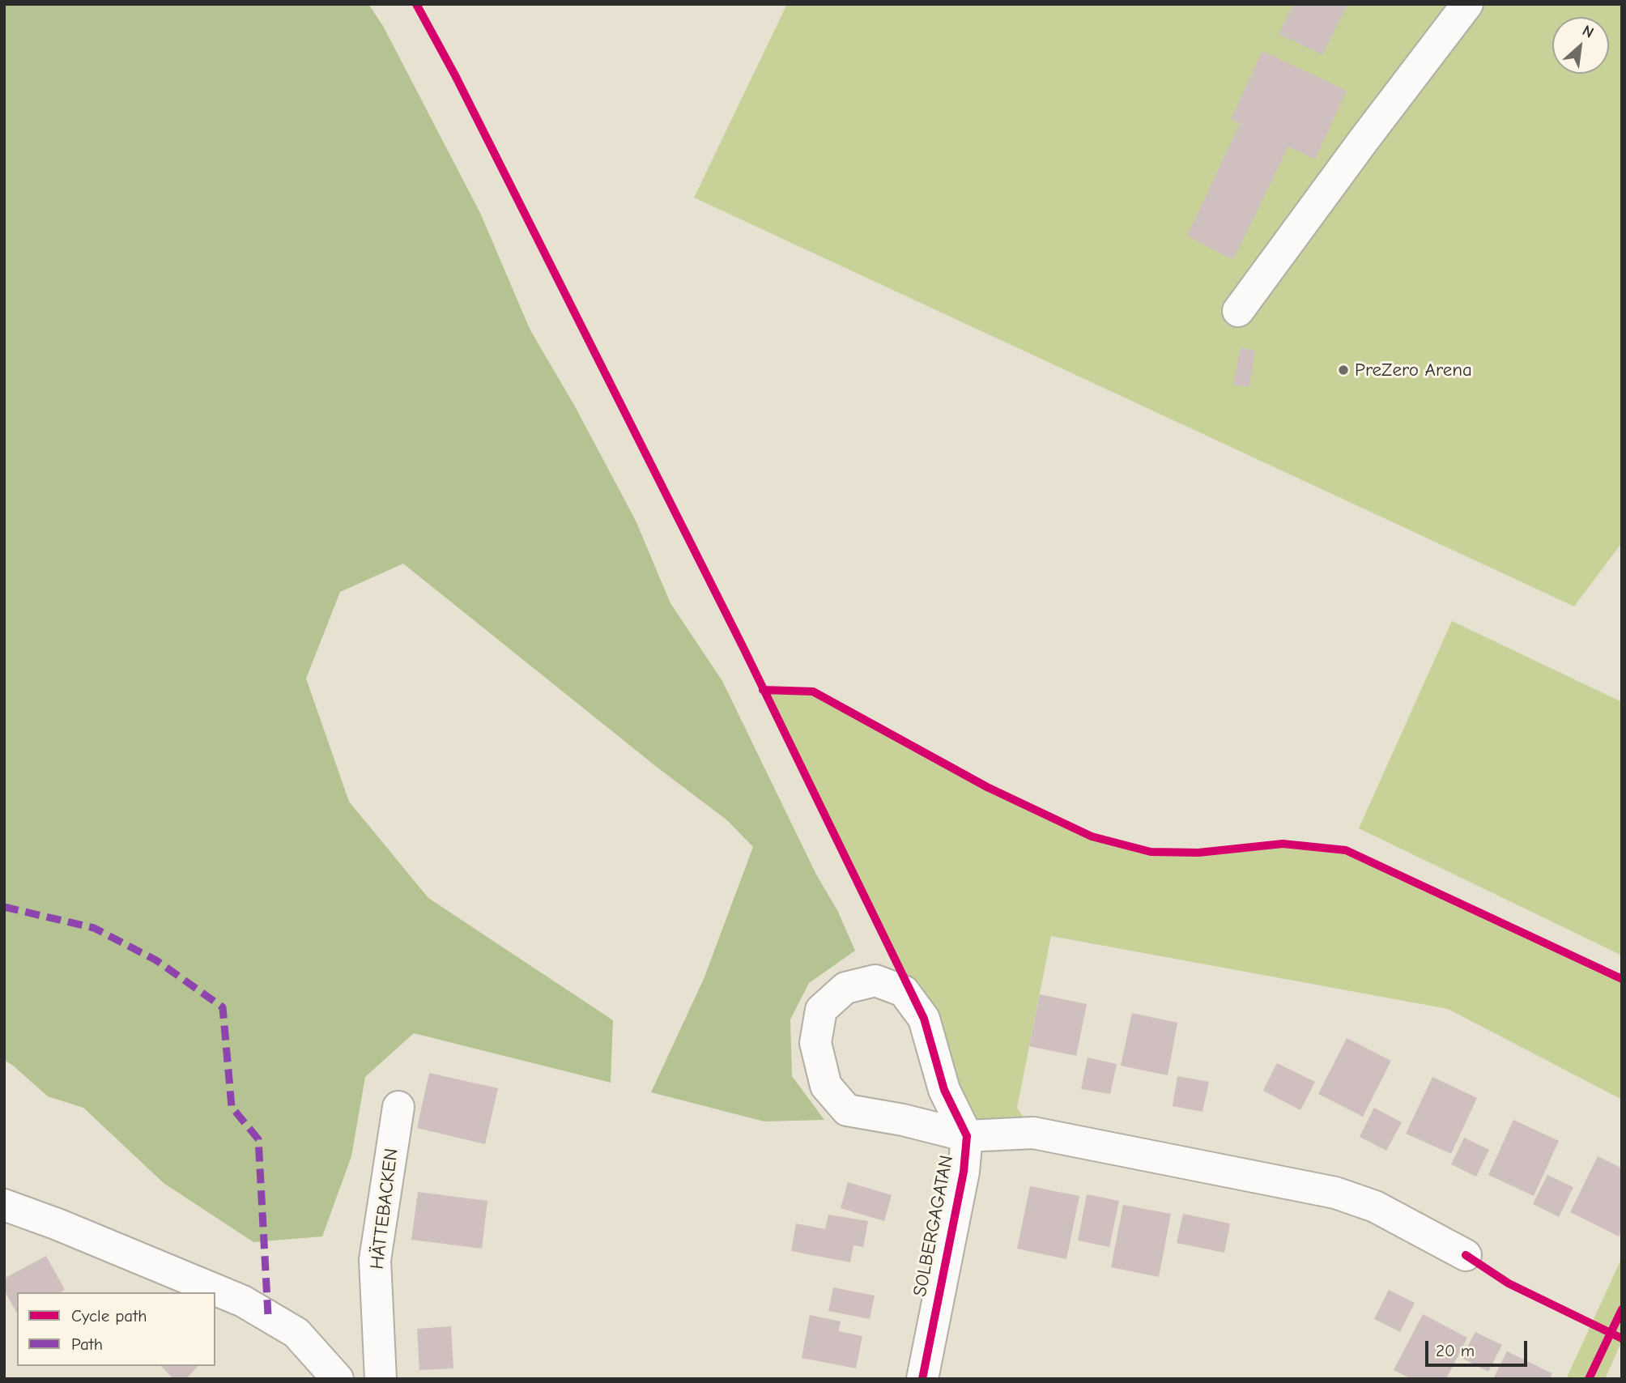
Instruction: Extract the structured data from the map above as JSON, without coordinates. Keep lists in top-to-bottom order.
{
  "streets": {
    "street": ["HÄTTEBACKEN", "SOLBERGAGATAN"]
  },
  "places": ["PreZero Arena"],
  "legend": ["Cycle path", "Path"],
  "scale_bar": "20 m",
  "north": "top right"
}
